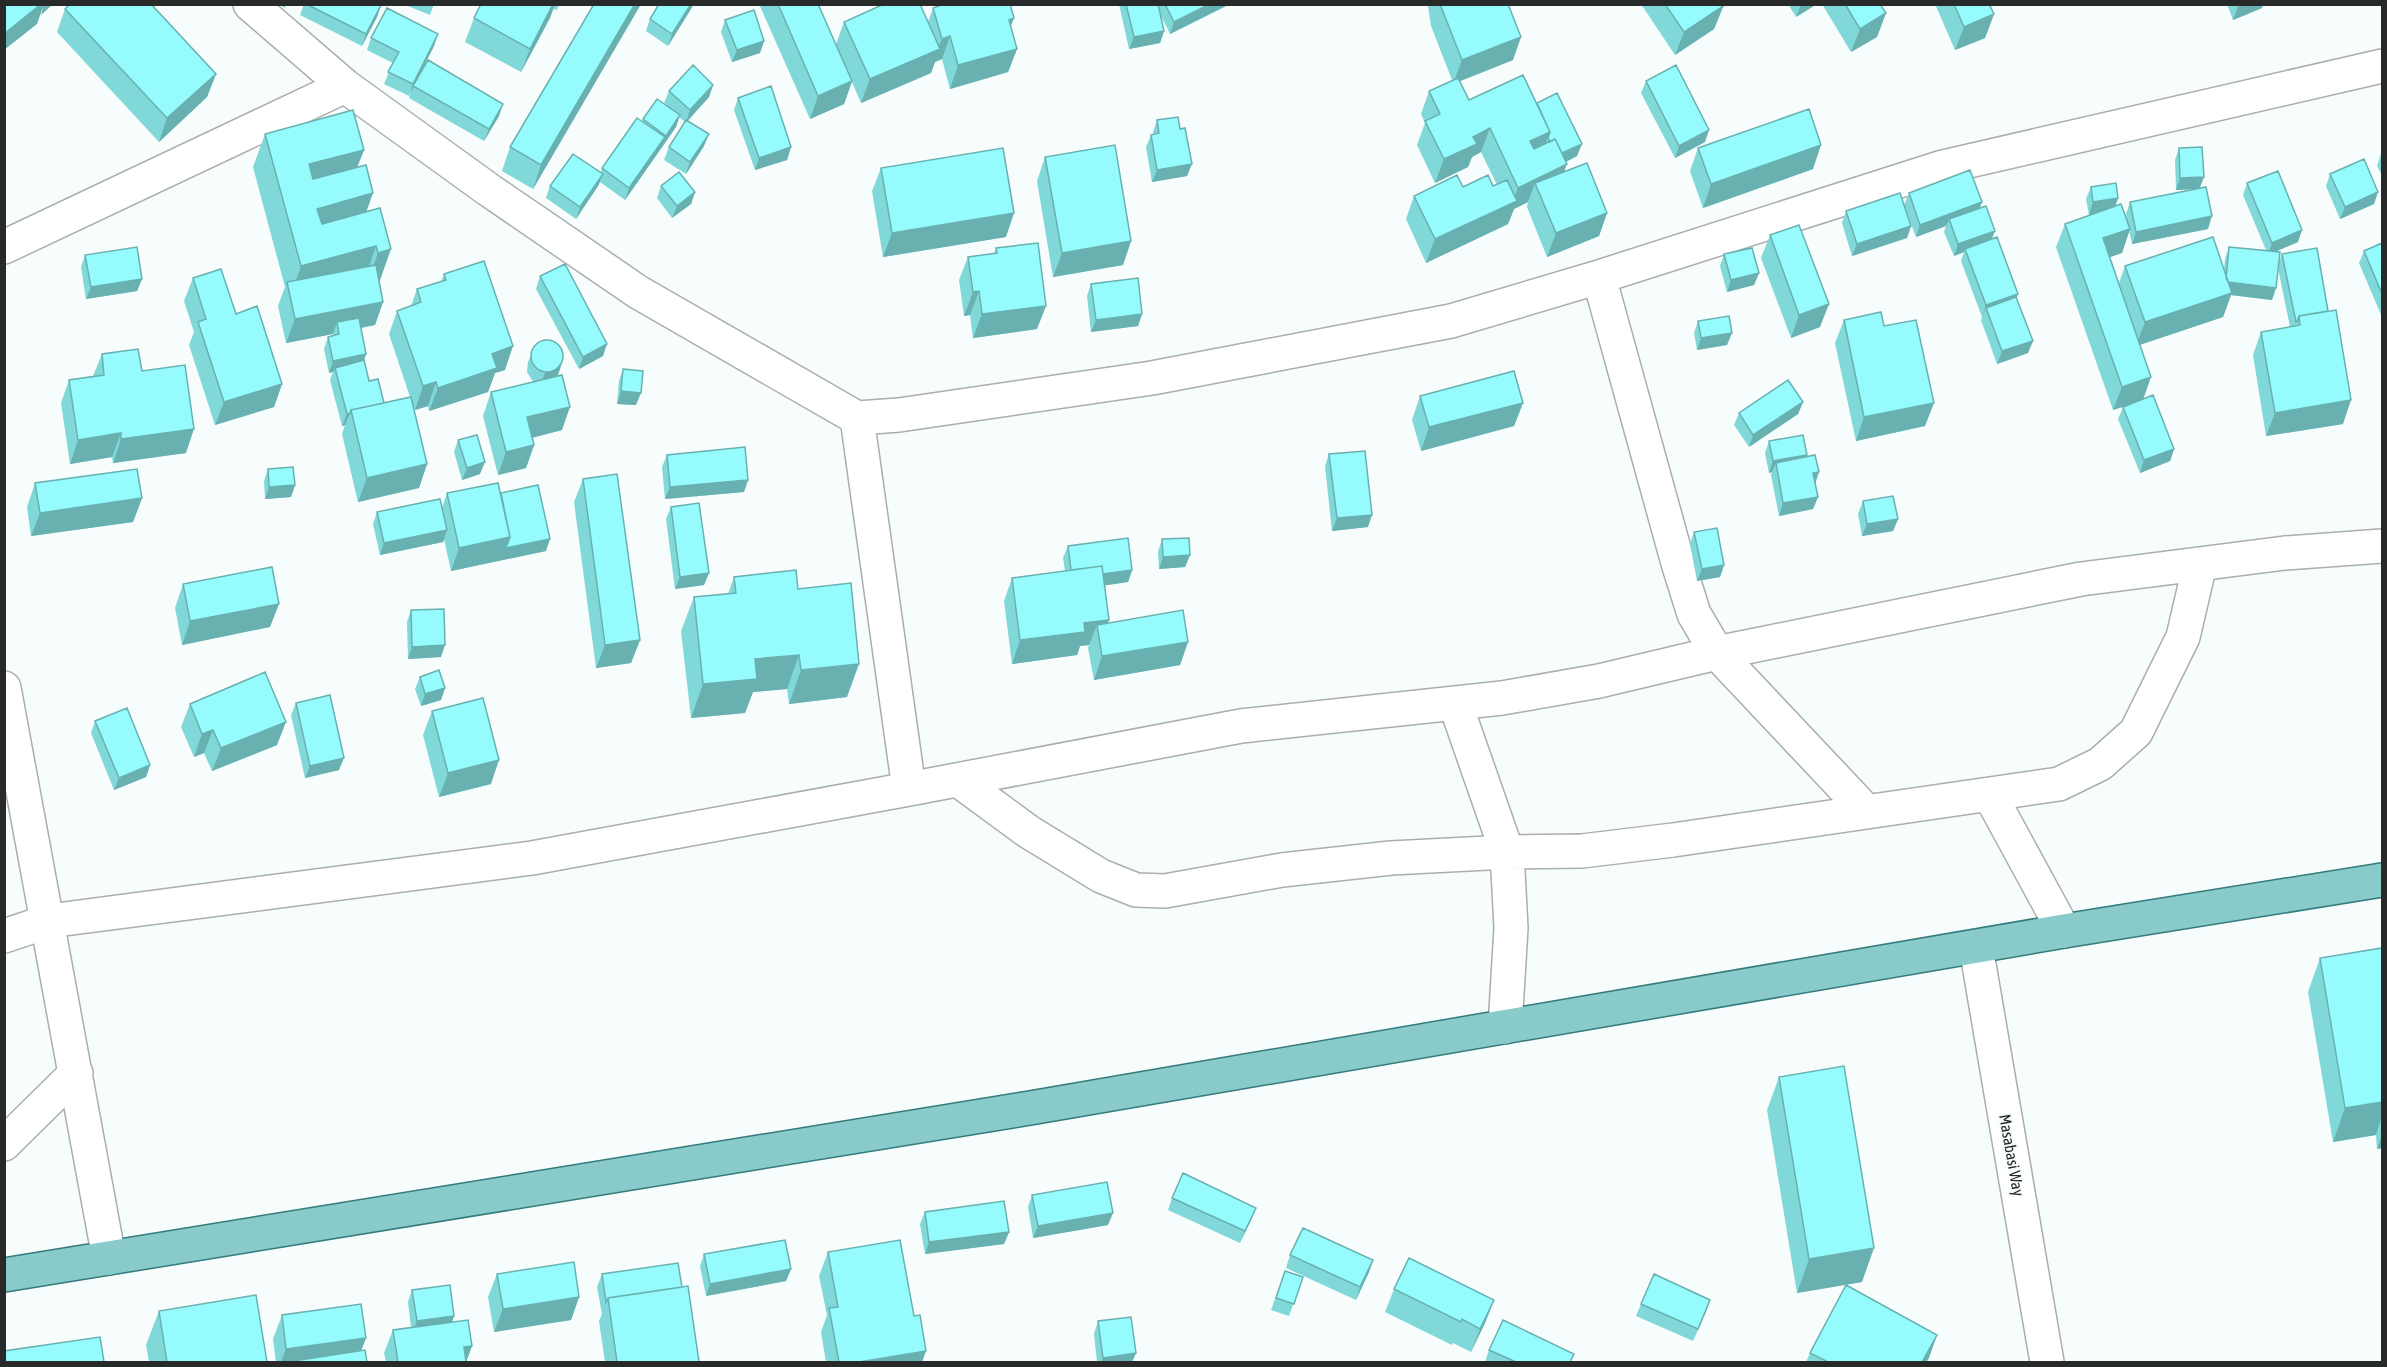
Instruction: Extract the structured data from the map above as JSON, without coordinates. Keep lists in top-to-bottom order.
{
  "streets": {
    "street": ["Masabasi Way"]
  }
}
